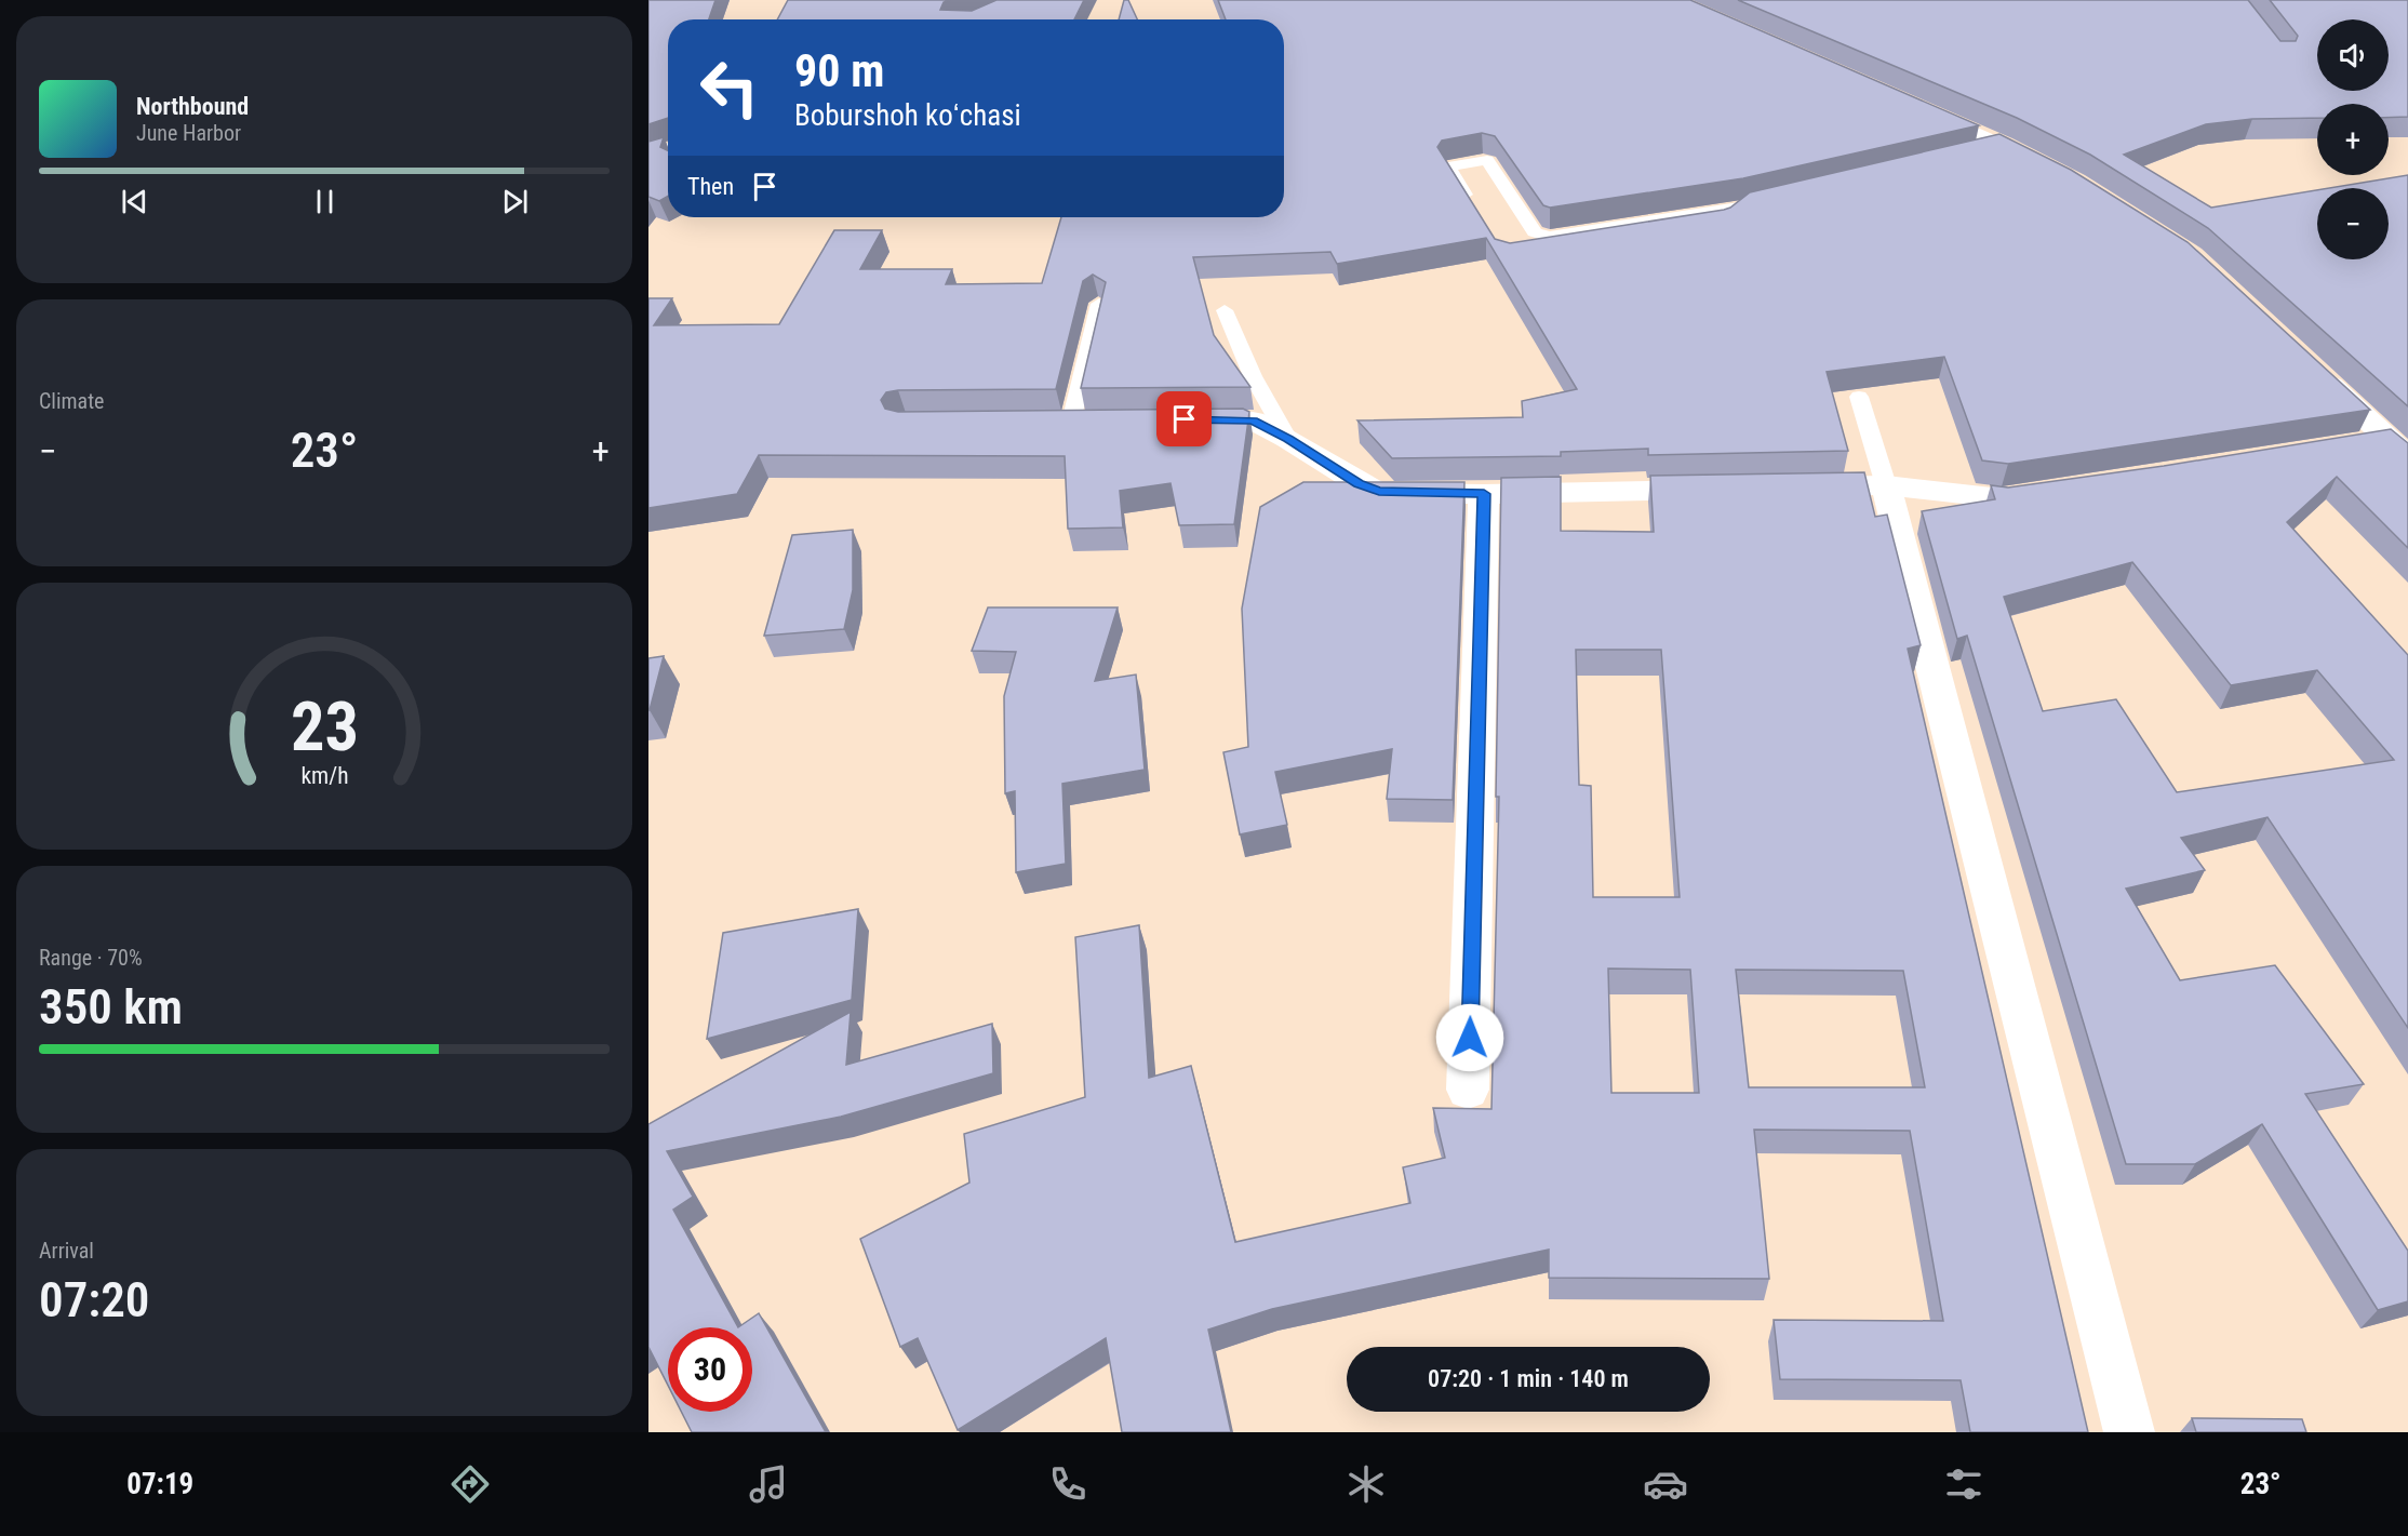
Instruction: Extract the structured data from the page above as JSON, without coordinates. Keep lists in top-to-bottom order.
{
  "page": {
    "map_buttons": ["+", "−"],
    "turn": ["90 m", "Boburshoh koʻchasi"],
    "song": ["Northbound", "June Harbor"],
    "then": "Then",
    "tile": [
      "Climate",
      ["Range · 70%", "350 km"],
      ["Arrival", "07:20"]
    ],
    "heat": ["−", "23°", "+"],
    "limit": "30",
    "trip": "07:20 · 1 min · 140 m",
    "tabs": ["07:19", "23°"],
    "gauge": ["23", "km/h"]
  }
}
